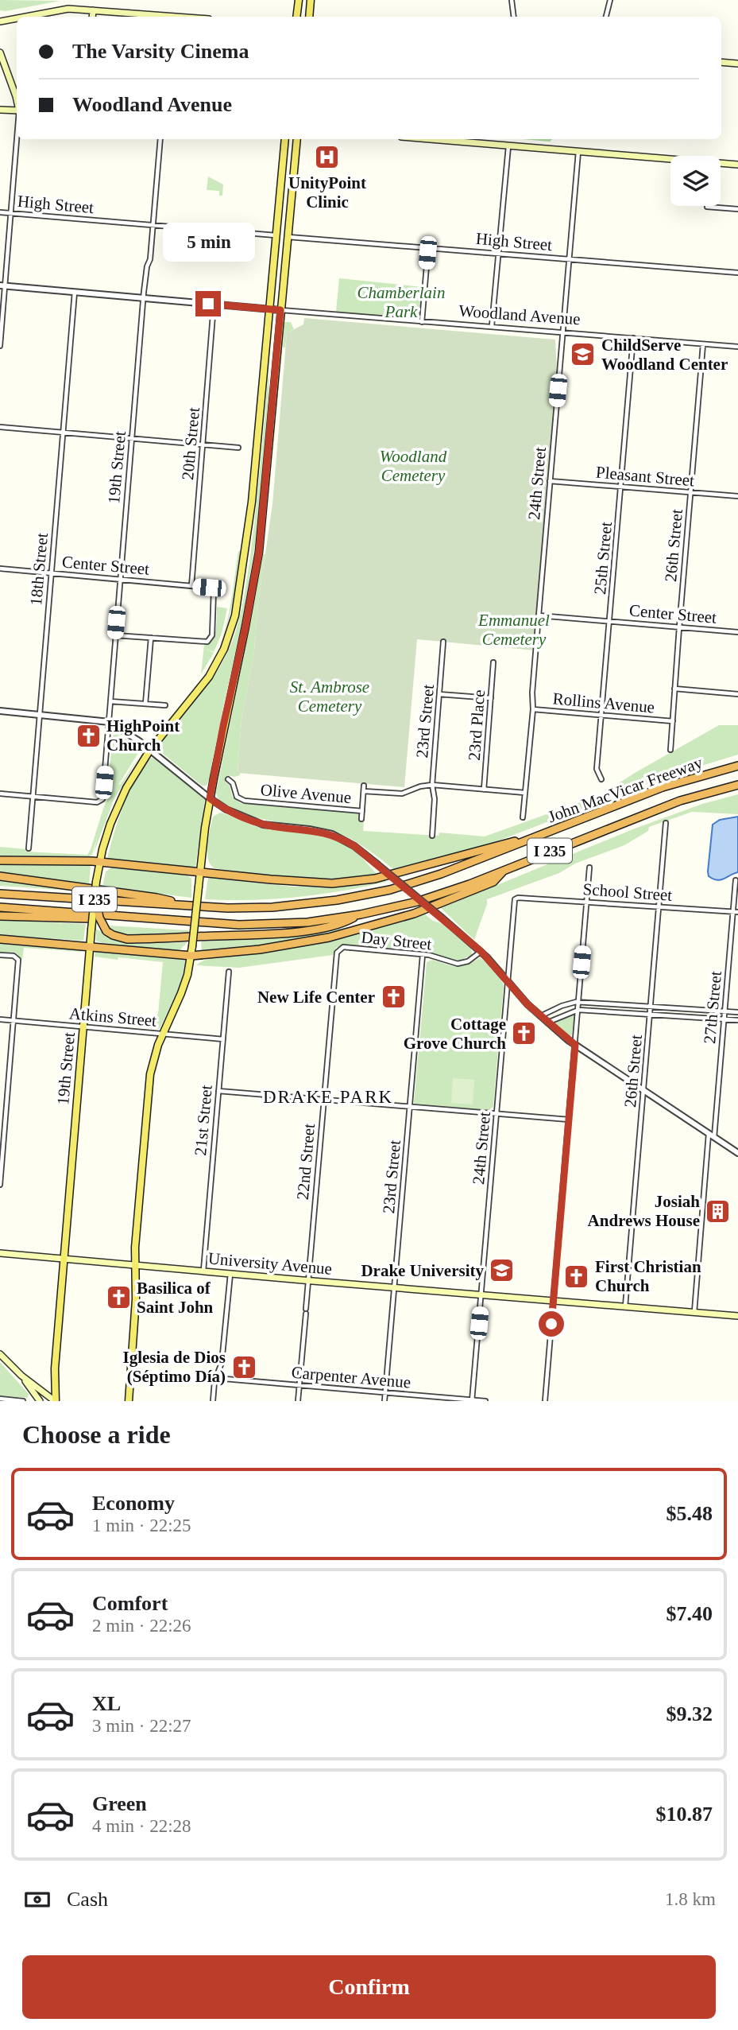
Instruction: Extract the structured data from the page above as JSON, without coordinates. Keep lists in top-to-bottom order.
{
  "streets": {
    "highway": ["John MacVicar Freeway", "I 235"],
    "main road": ["19th Street", "University Avenue"],
    "street": [
      "High Street",
      "Woodland Avenue",
      "20th Street",
      "Pleasant Street",
      "24th Street",
      "26th Street",
      "25th Street",
      "Center Street",
      "18th Street",
      "Rollins Avenue",
      "23rd Street",
      "23rd Place",
      "Olive Avenue",
      "School Street",
      "Day Street",
      "27th Street",
      "Atkins Street",
      "21st Street",
      "22nd Street",
      "Carpenter Avenue"
    ]
  },
  "crossings": [
    ["High Street", "19th Street"],
    ["High Street", "24th Street"],
    ["Woodland Avenue", "20th Street"],
    ["Woodland Avenue", "19th Street"],
    ["Woodland Avenue", "24th Street"],
    ["Woodland Avenue", "26th Street"],
    ["Woodland Avenue", "25th Street"],
    ["Woodland Avenue", "18th Street"],
    ["20th Street", "Center Street"],
    ["19th Street", "Center Street"],
    ["19th Street", "18th Street"],
    ["19th Street", "Atkins Street"],
    ["19th Street", "University Avenue"],
    ["Pleasant Street", "24th Street"],
    ["Pleasant Street", "26th Street"],
    ["Pleasant Street", "25th Street"],
    ["24th Street", "Center Street"],
    ["24th Street", "Rollins Avenue"],
    ["24th Street", "Olive Avenue"],
    ["24th Street", "School Street"],
    ["24th Street", "University Avenue"],
    ["24th Street", "Carpenter Avenue"],
    ["26th Street", "Center Street"],
    ["26th Street", "Rollins Avenue"],
    ["26th Street", "School Street"],
    ["26th Street", "University Avenue"],
    ["25th Street", "Center Street"],
    ["25th Street", "Rollins Avenue"],
    ["Center Street", "18th Street"],
    ["23rd Street", "Olive Avenue"],
    ["23rd Street", "Day Street"],
    ["23rd Street", "University Avenue"],
    ["23rd Street", "Carpenter Avenue"],
    ["23rd Place", "Olive Avenue"],
    ["School Street", "27th Street"],
    ["Day Street", "22nd Street"],
    ["27th Street", "University Avenue"],
    ["Atkins Street", "21st Street"],
    ["21st Street", "University Avenue"],
    ["22nd Street", "University Avenue"],
    ["22nd Street", "Carpenter Avenue"]
  ],
  "districts": ["DRAKE PARK"],
  "parks": [
    "Chamberlain Park",
    "Woodland Cemetery",
    "Emmanuel Cemetery",
    "St. Ambrose Cemetery"
  ],
  "places": {
    "hospital": ["UnityPoint Clinic"],
    "school or university": ["ChildServe Woodland Center", "Drake University"],
    "church": [
      "HighPoint Church",
      "New Life Center",
      "Cottage Grove Church",
      "First Christian Church",
      "Basilica of Saint John",
      "Iglesia de Dios (Séptimo Día)"
    ],
    "building": ["Josiah Andrews House"]
  },
  "page": {
    "banner": ["The Varsity Cinema", "Woodland Avenue"],
    "bubble": "5 min",
    "heading": "Choose a ride",
    "list": [
      {
        "name": "Economy",
        "note": "1 min · 22:25",
        "value": "$5.48"
      },
      {
        "name": "Comfort",
        "note": "2 min · 22:26",
        "value": "$7.40"
      },
      {
        "name": "XL",
        "note": "3 min · 22:27",
        "value": "$9.32"
      },
      {
        "name": "Green",
        "note": "4 min · 22:28",
        "value": "$10.87"
      }
    ],
    "pay": ["Cash", "1.8 km"],
    "buttons": "Confirm"
  }
}
